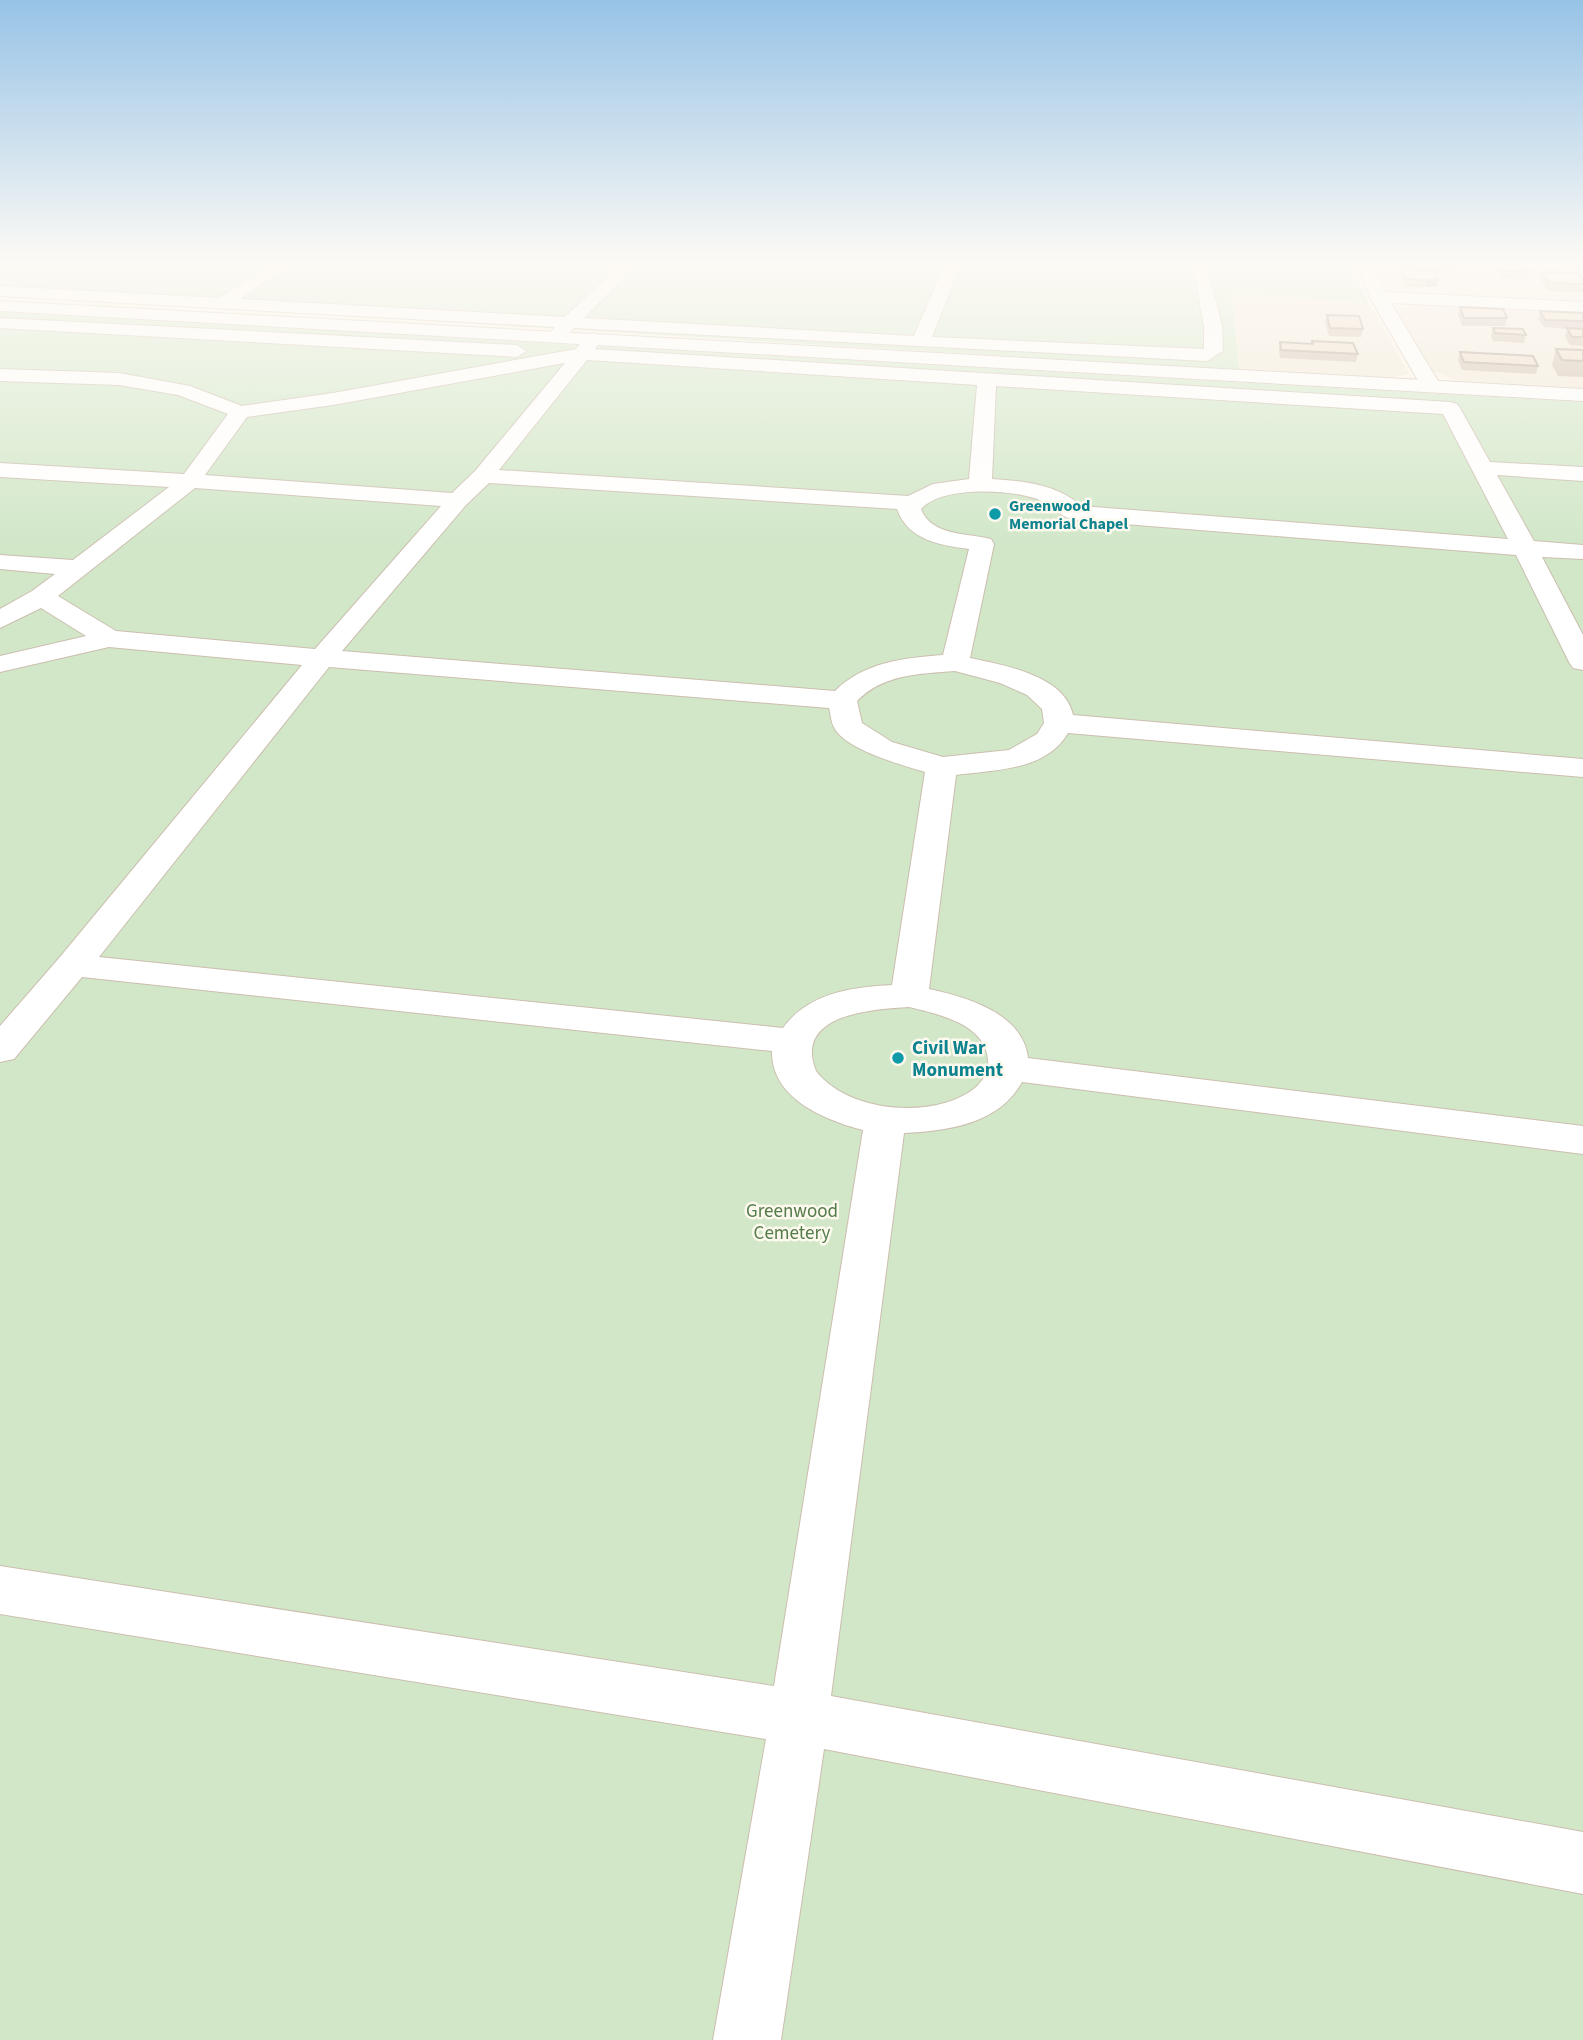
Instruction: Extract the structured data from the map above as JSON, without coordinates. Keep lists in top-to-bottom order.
{
  "parks": ["Greenwood Cemetery"],
  "places": ["Greenwood Memorial Chapel", "Civil War Monument"]
}
